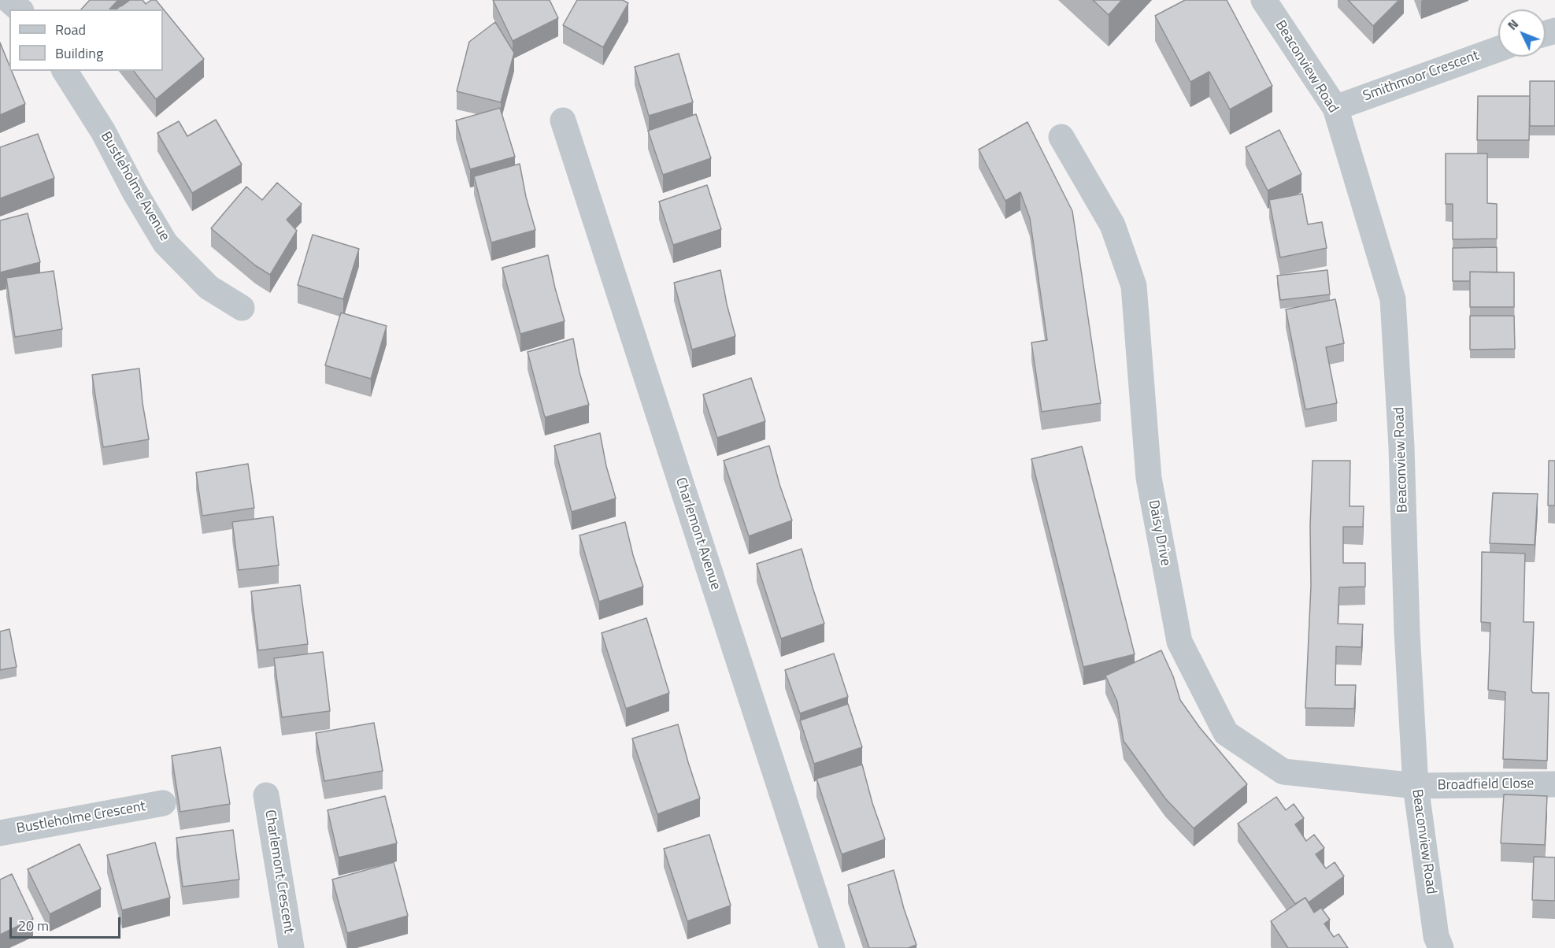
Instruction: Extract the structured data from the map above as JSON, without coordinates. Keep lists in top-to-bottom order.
{
  "streets": {
    "street": [
      "Beaconview Road",
      "Smithmoor Crescent",
      "Bustleholme Avenue",
      "Daisy Drive",
      "Charlemont Avenue",
      "Broadfield Close",
      "Bustleholme Crescent",
      "Charlemont Crescent"
    ]
  },
  "crossings": [
    ["Beaconview Road", "Smithmoor Crescent"],
    ["Beaconview Road", "Daisy Drive"],
    ["Beaconview Road", "Broadfield Close"],
    ["Daisy Drive", "Broadfield Close"]
  ],
  "legend": ["Road", "Building"],
  "scale_bar": "20 m",
  "north": "top left"
}
